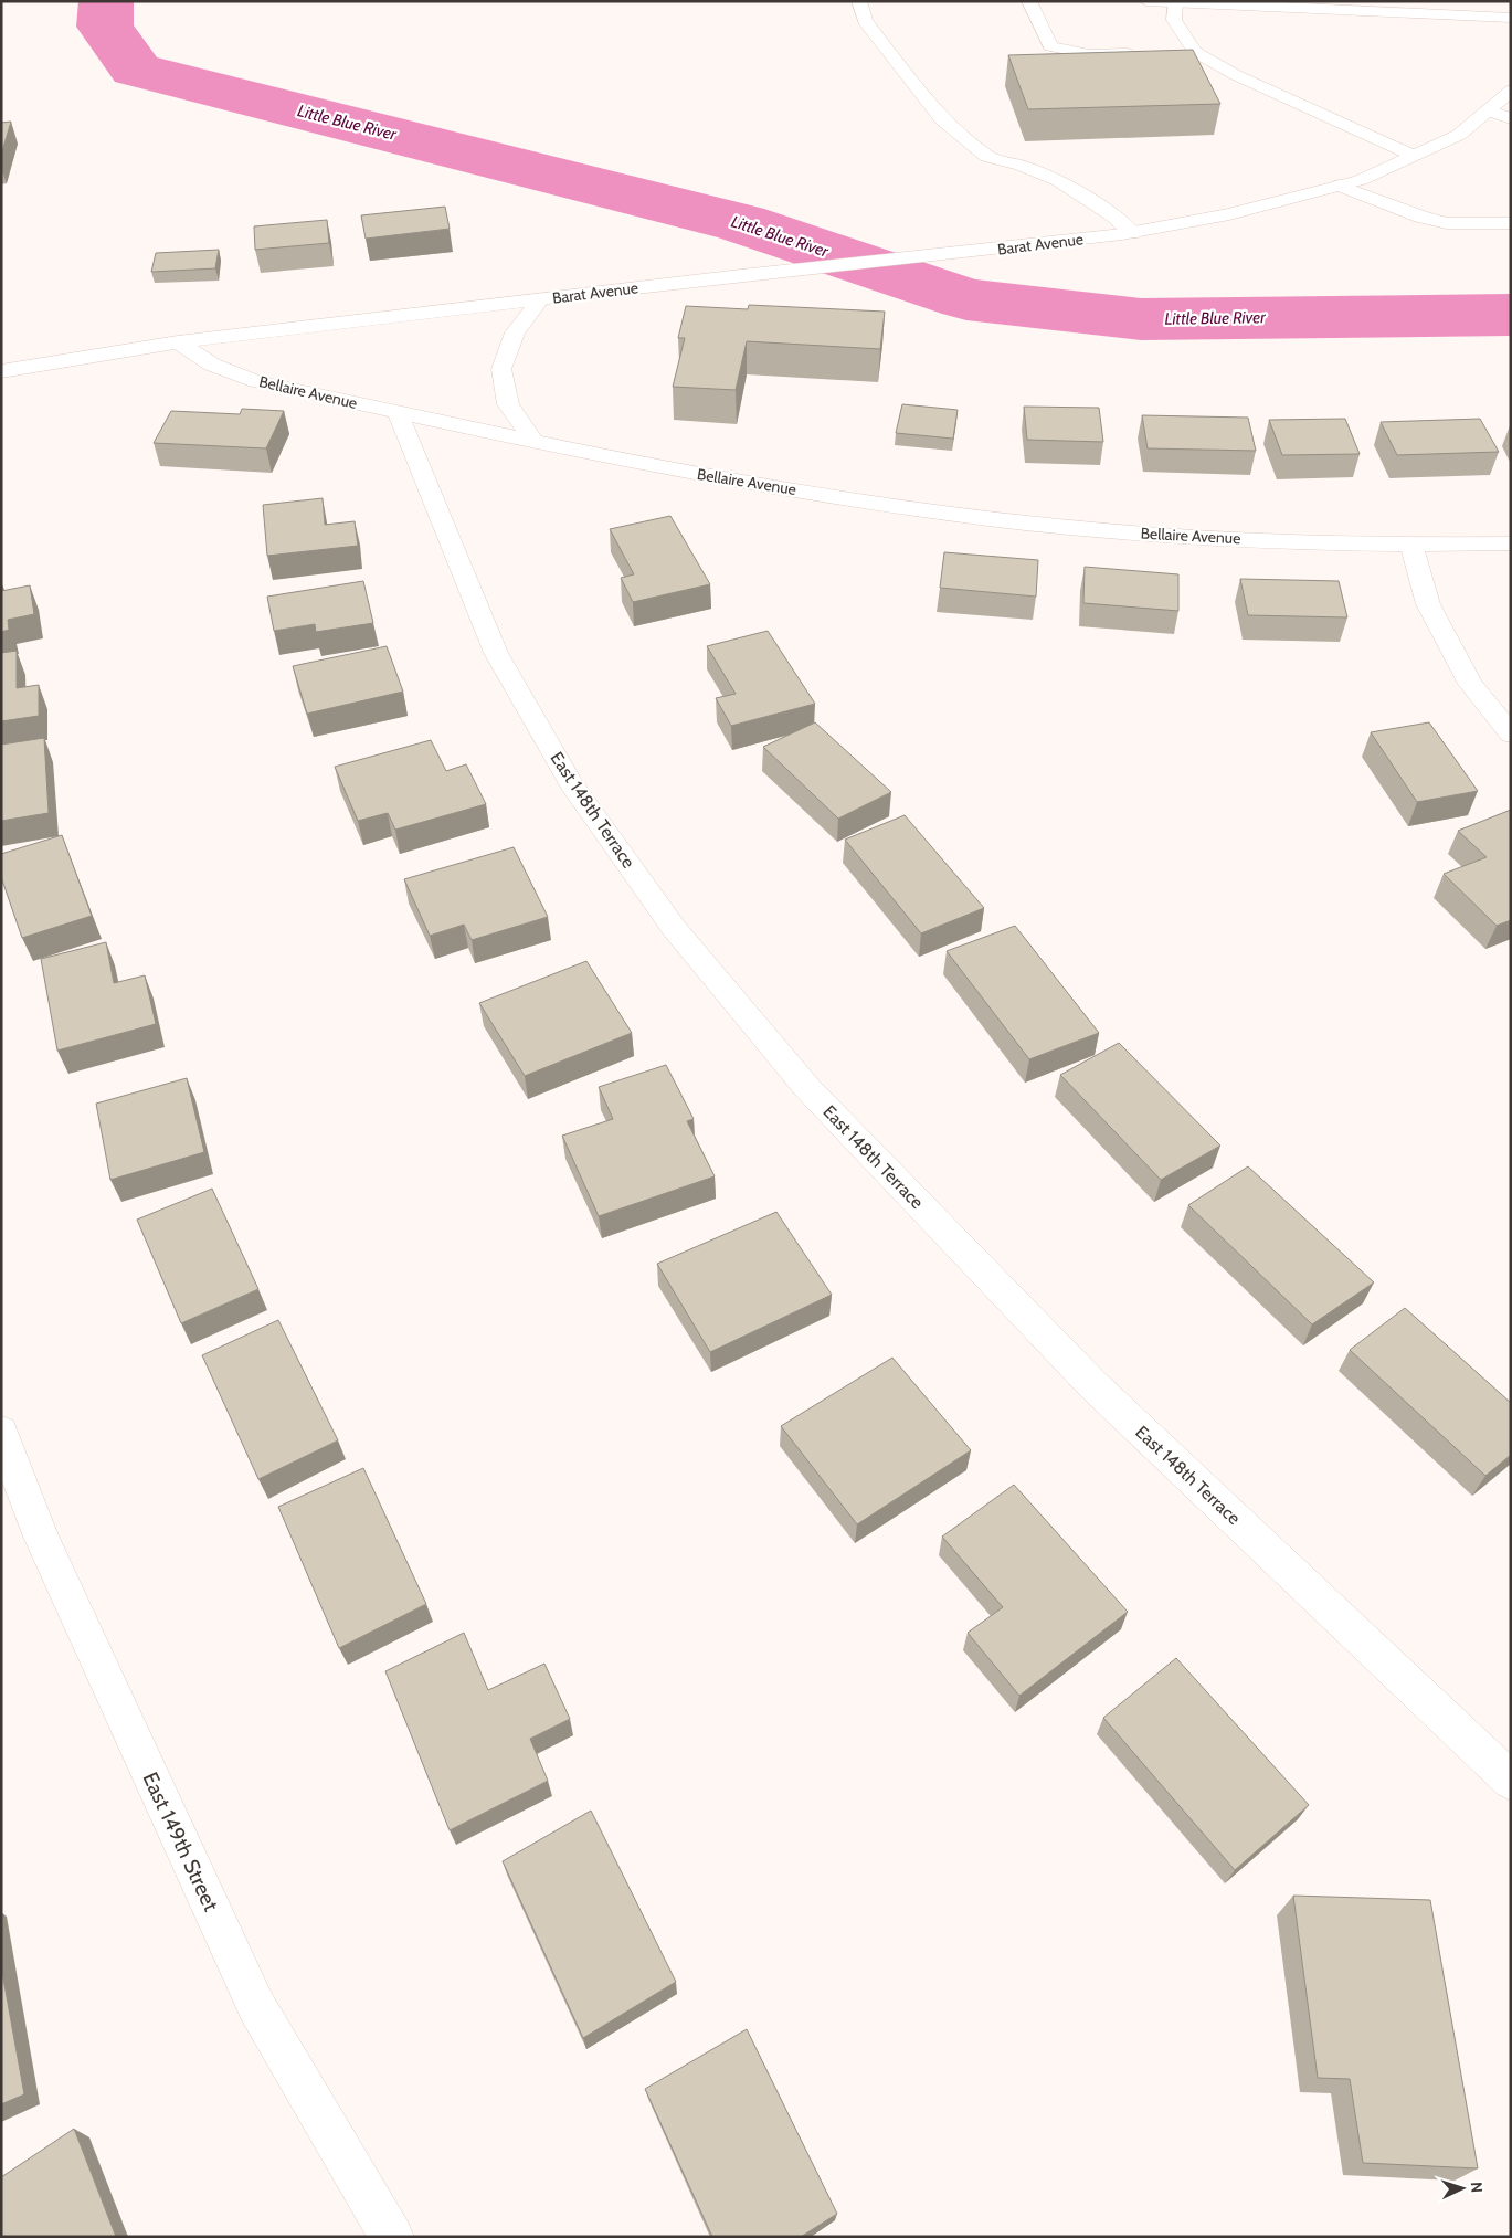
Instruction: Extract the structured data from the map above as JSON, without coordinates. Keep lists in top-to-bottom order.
{
  "streets": {
    "street": [
      "Barat Avenue",
      "Bellaire Avenue",
      "East 148th Terrace",
      "East 149th Street"
    ]
  },
  "crossings": [
    ["Barat Avenue", "Bellaire Avenue"],
    ["Bellaire Avenue", "East 148th Terrace"]
  ],
  "water": ["Little Blue River"],
  "north": "right"
}
